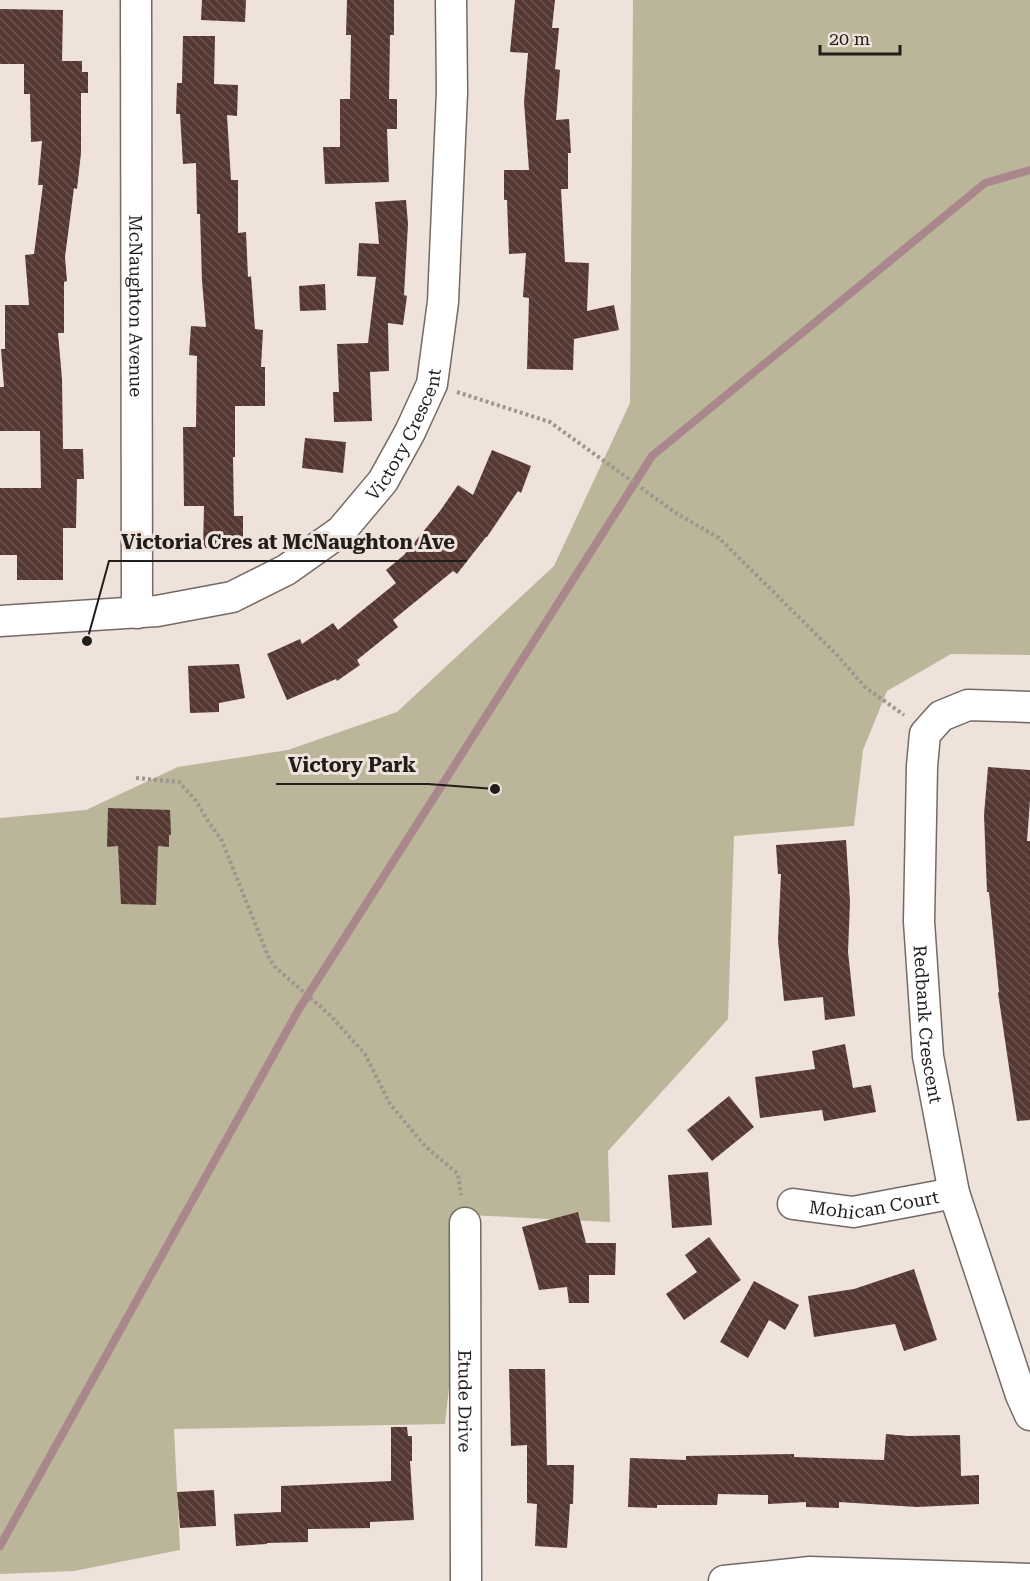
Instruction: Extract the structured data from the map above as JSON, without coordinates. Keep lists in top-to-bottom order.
{
  "streets": {
    "street": [
      "McNaughton Avenue",
      "Victory Crescent",
      "Redbank Crescent",
      "Mohican Court",
      "Etude Drive"
    ]
  },
  "crossings": [
    ["McNaughton Avenue", "Victory Crescent"],
    ["Redbank Crescent", "Mohican Court"]
  ],
  "places": ["Victoria Cres at McNaughton Ave", "Victory Park"],
  "scale_bar": "20 m"
}
